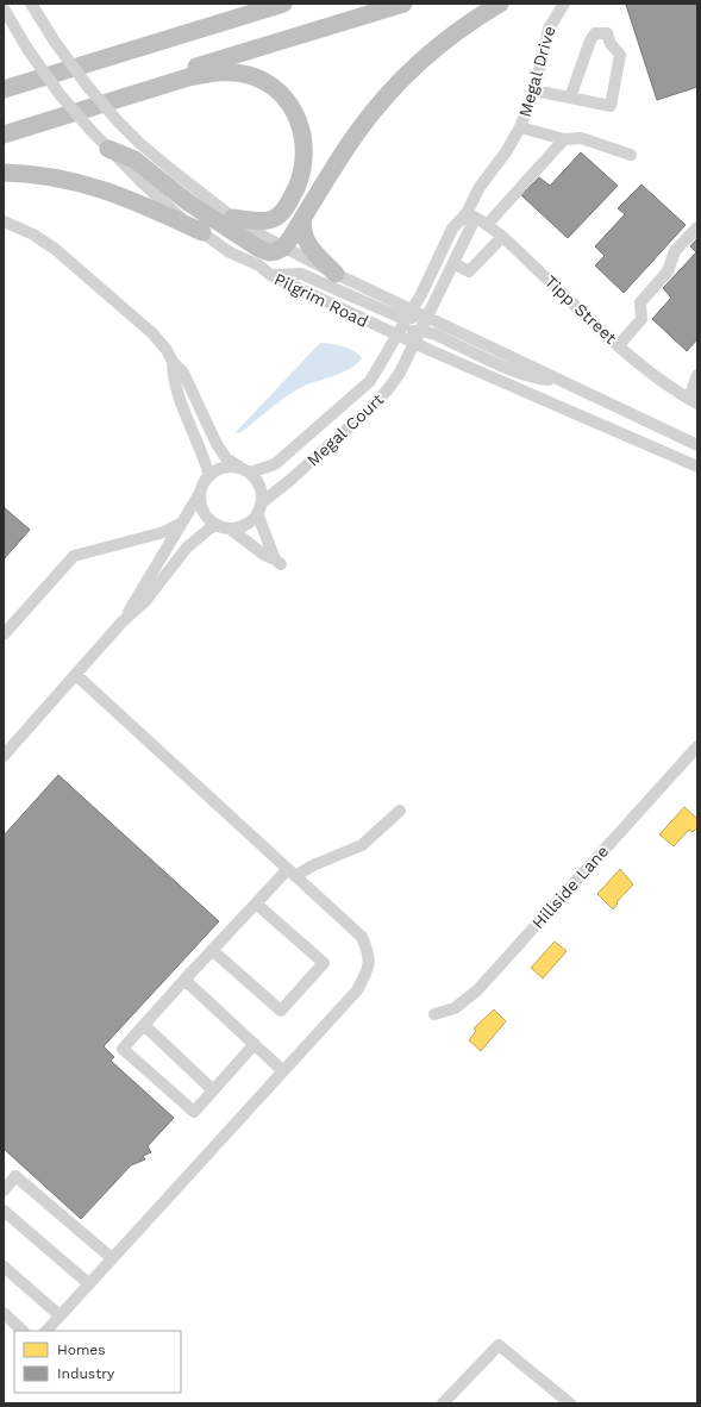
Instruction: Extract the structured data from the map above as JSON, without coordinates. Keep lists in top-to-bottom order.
{
  "streets": {
    "street": [
      "Megal Drive",
      "Pilgrim Road",
      "Tipp Street",
      "Megal Court",
      "Hillside Lane"
    ]
  },
  "crossings": [
    ["Megal Drive", "Pilgrim Road"],
    ["Megal Drive", "Tipp Street"],
    ["Megal Drive", "Megal Court"],
    ["Pilgrim Road", "Megal Court"]
  ],
  "legend": ["Homes", "Industry"]
}
